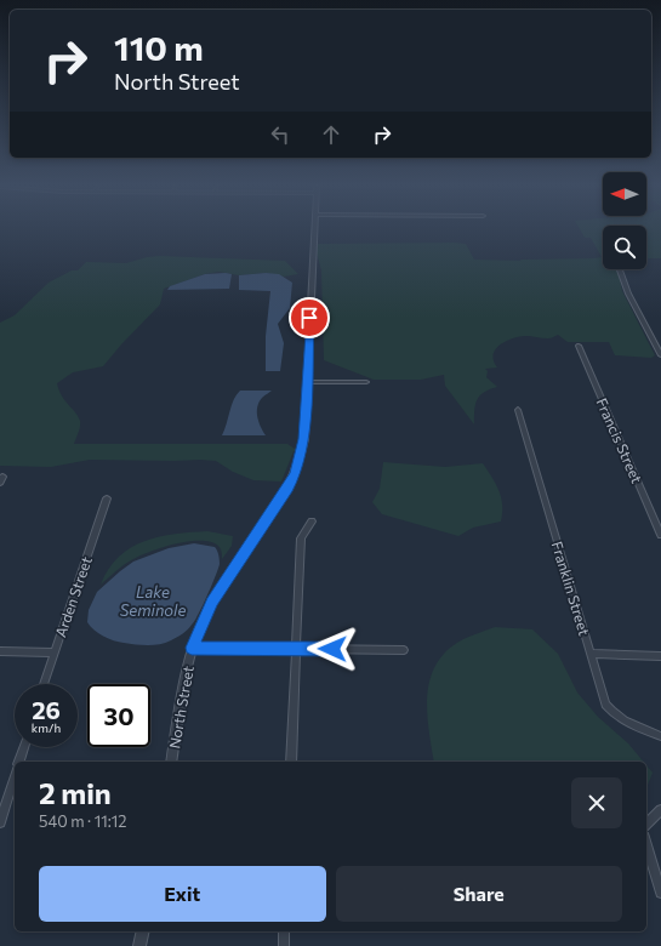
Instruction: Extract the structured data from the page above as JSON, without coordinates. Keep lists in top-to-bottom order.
{
  "streets": {
    "street": [
      "Francis Street",
      "Franklin Street",
      "Arden Street",
      "North Street"
    ]
  },
  "water": ["Lake Seminole"],
  "north": "left",
  "page": {
    "turn": ["110 m", "North Street"],
    "speed": "26 km/h",
    "limit": "30",
    "heading": ["2 min", "540 m · 11:12"],
    "buttons": ["Exit", "Share"]
  }
}
